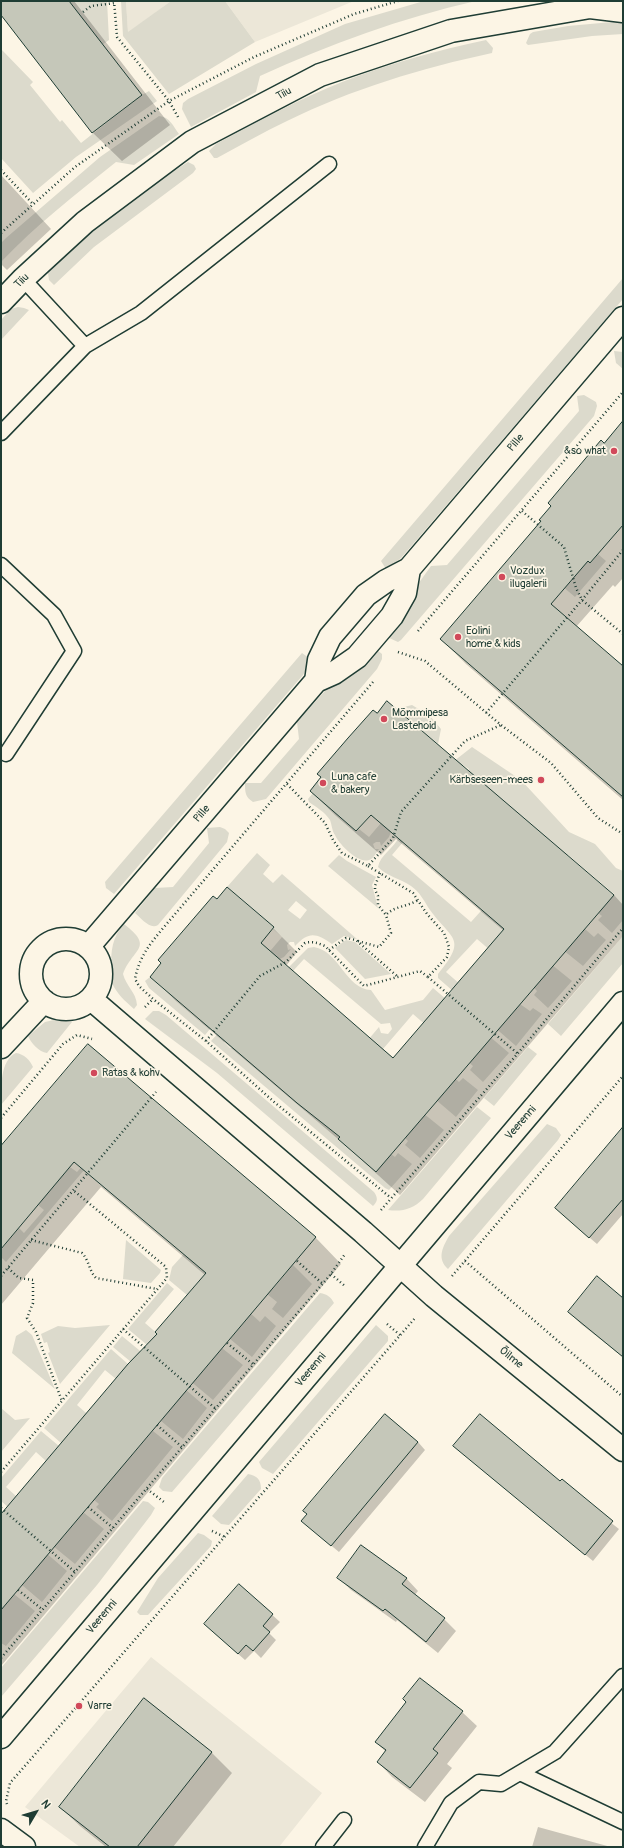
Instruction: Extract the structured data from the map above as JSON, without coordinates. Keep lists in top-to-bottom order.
{
  "streets": {
    "street": [
      "Tiiu",
      "Pille",
      "Veerenni",
      "Õilme"
    ]
  },
  "crossings": [
    ["Pille", "Õilme"],
    ["Veerenni", "Õilme"]
  ],
  "places": [
    "&so what",
    "Vozdux ilugalerii",
    "Eolini home & kids",
    "Mõmmipesa Lastehoid",
    "Kärbseseen-mees",
    "Luna cafe & bakery",
    "Ratas & kohv",
    "Varre"
  ],
  "north": "top right"
}
